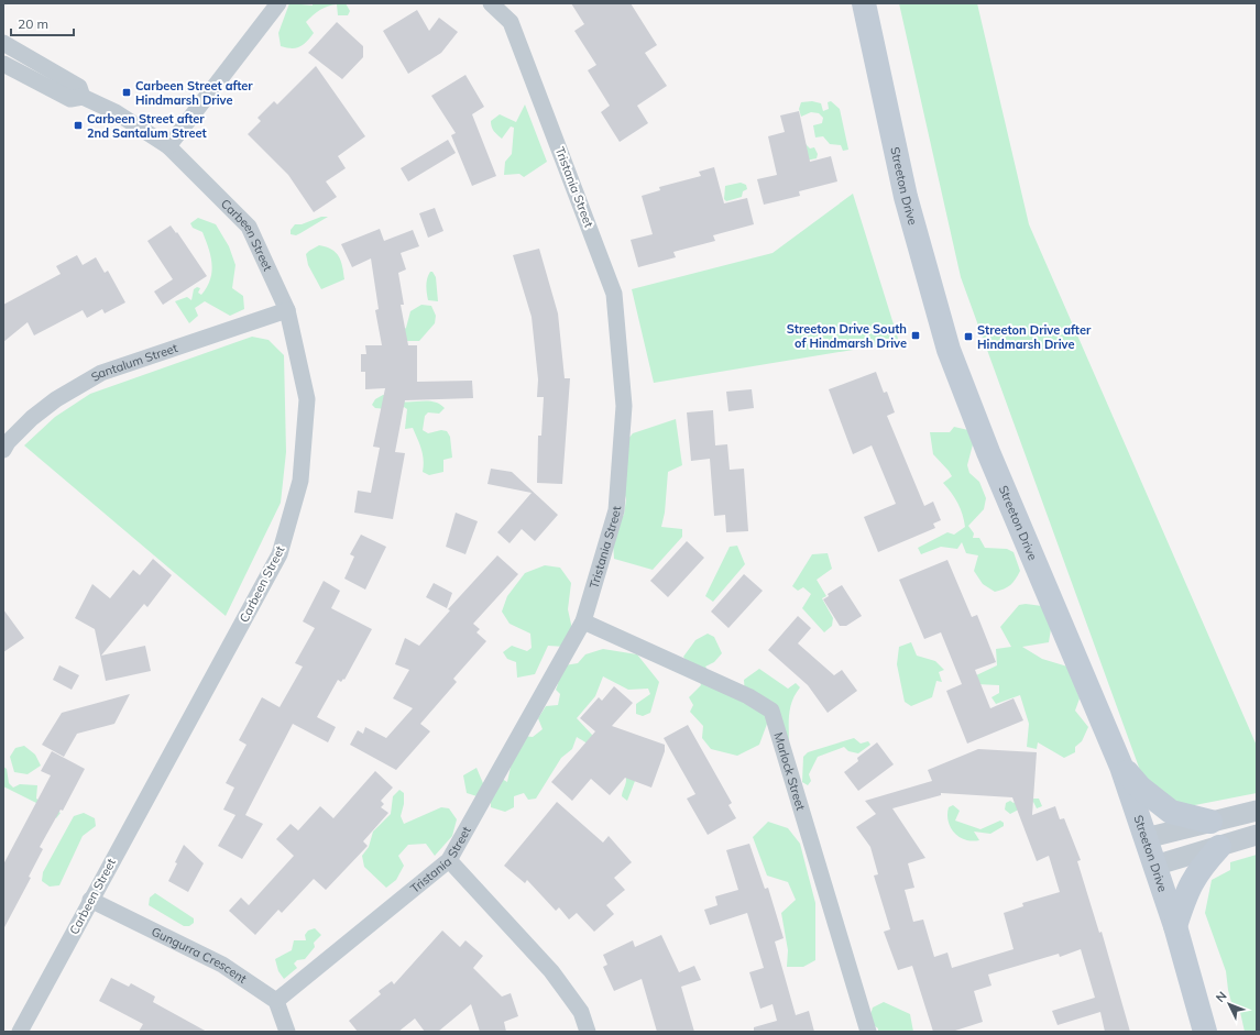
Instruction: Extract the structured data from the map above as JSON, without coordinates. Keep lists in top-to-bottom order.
{
  "streets": {
    "main road": ["Streeton Drive"],
    "street": [
      "Tristania Street",
      "Carbeen Street",
      "Santalum Street",
      "Marlock Street",
      "Gungurra Crescent"
    ]
  },
  "crossings": [
    ["Tristania Street", "Marlock Street"],
    ["Tristania Street", "Gungurra Crescent"],
    ["Carbeen Street", "Santalum Street"],
    ["Carbeen Street", "Gungurra Crescent"]
  ],
  "places": {
    "transit": [
      "Carbeen Street after Hindmarsh Drive",
      "Carbeen Street after 2nd Santalum Street",
      "Streeton Drive South of Hindmarsh Drive",
      "Streeton Drive after Hindmarsh Drive"
    ]
  },
  "scale_bar": "20 m",
  "north": "top left"
}
